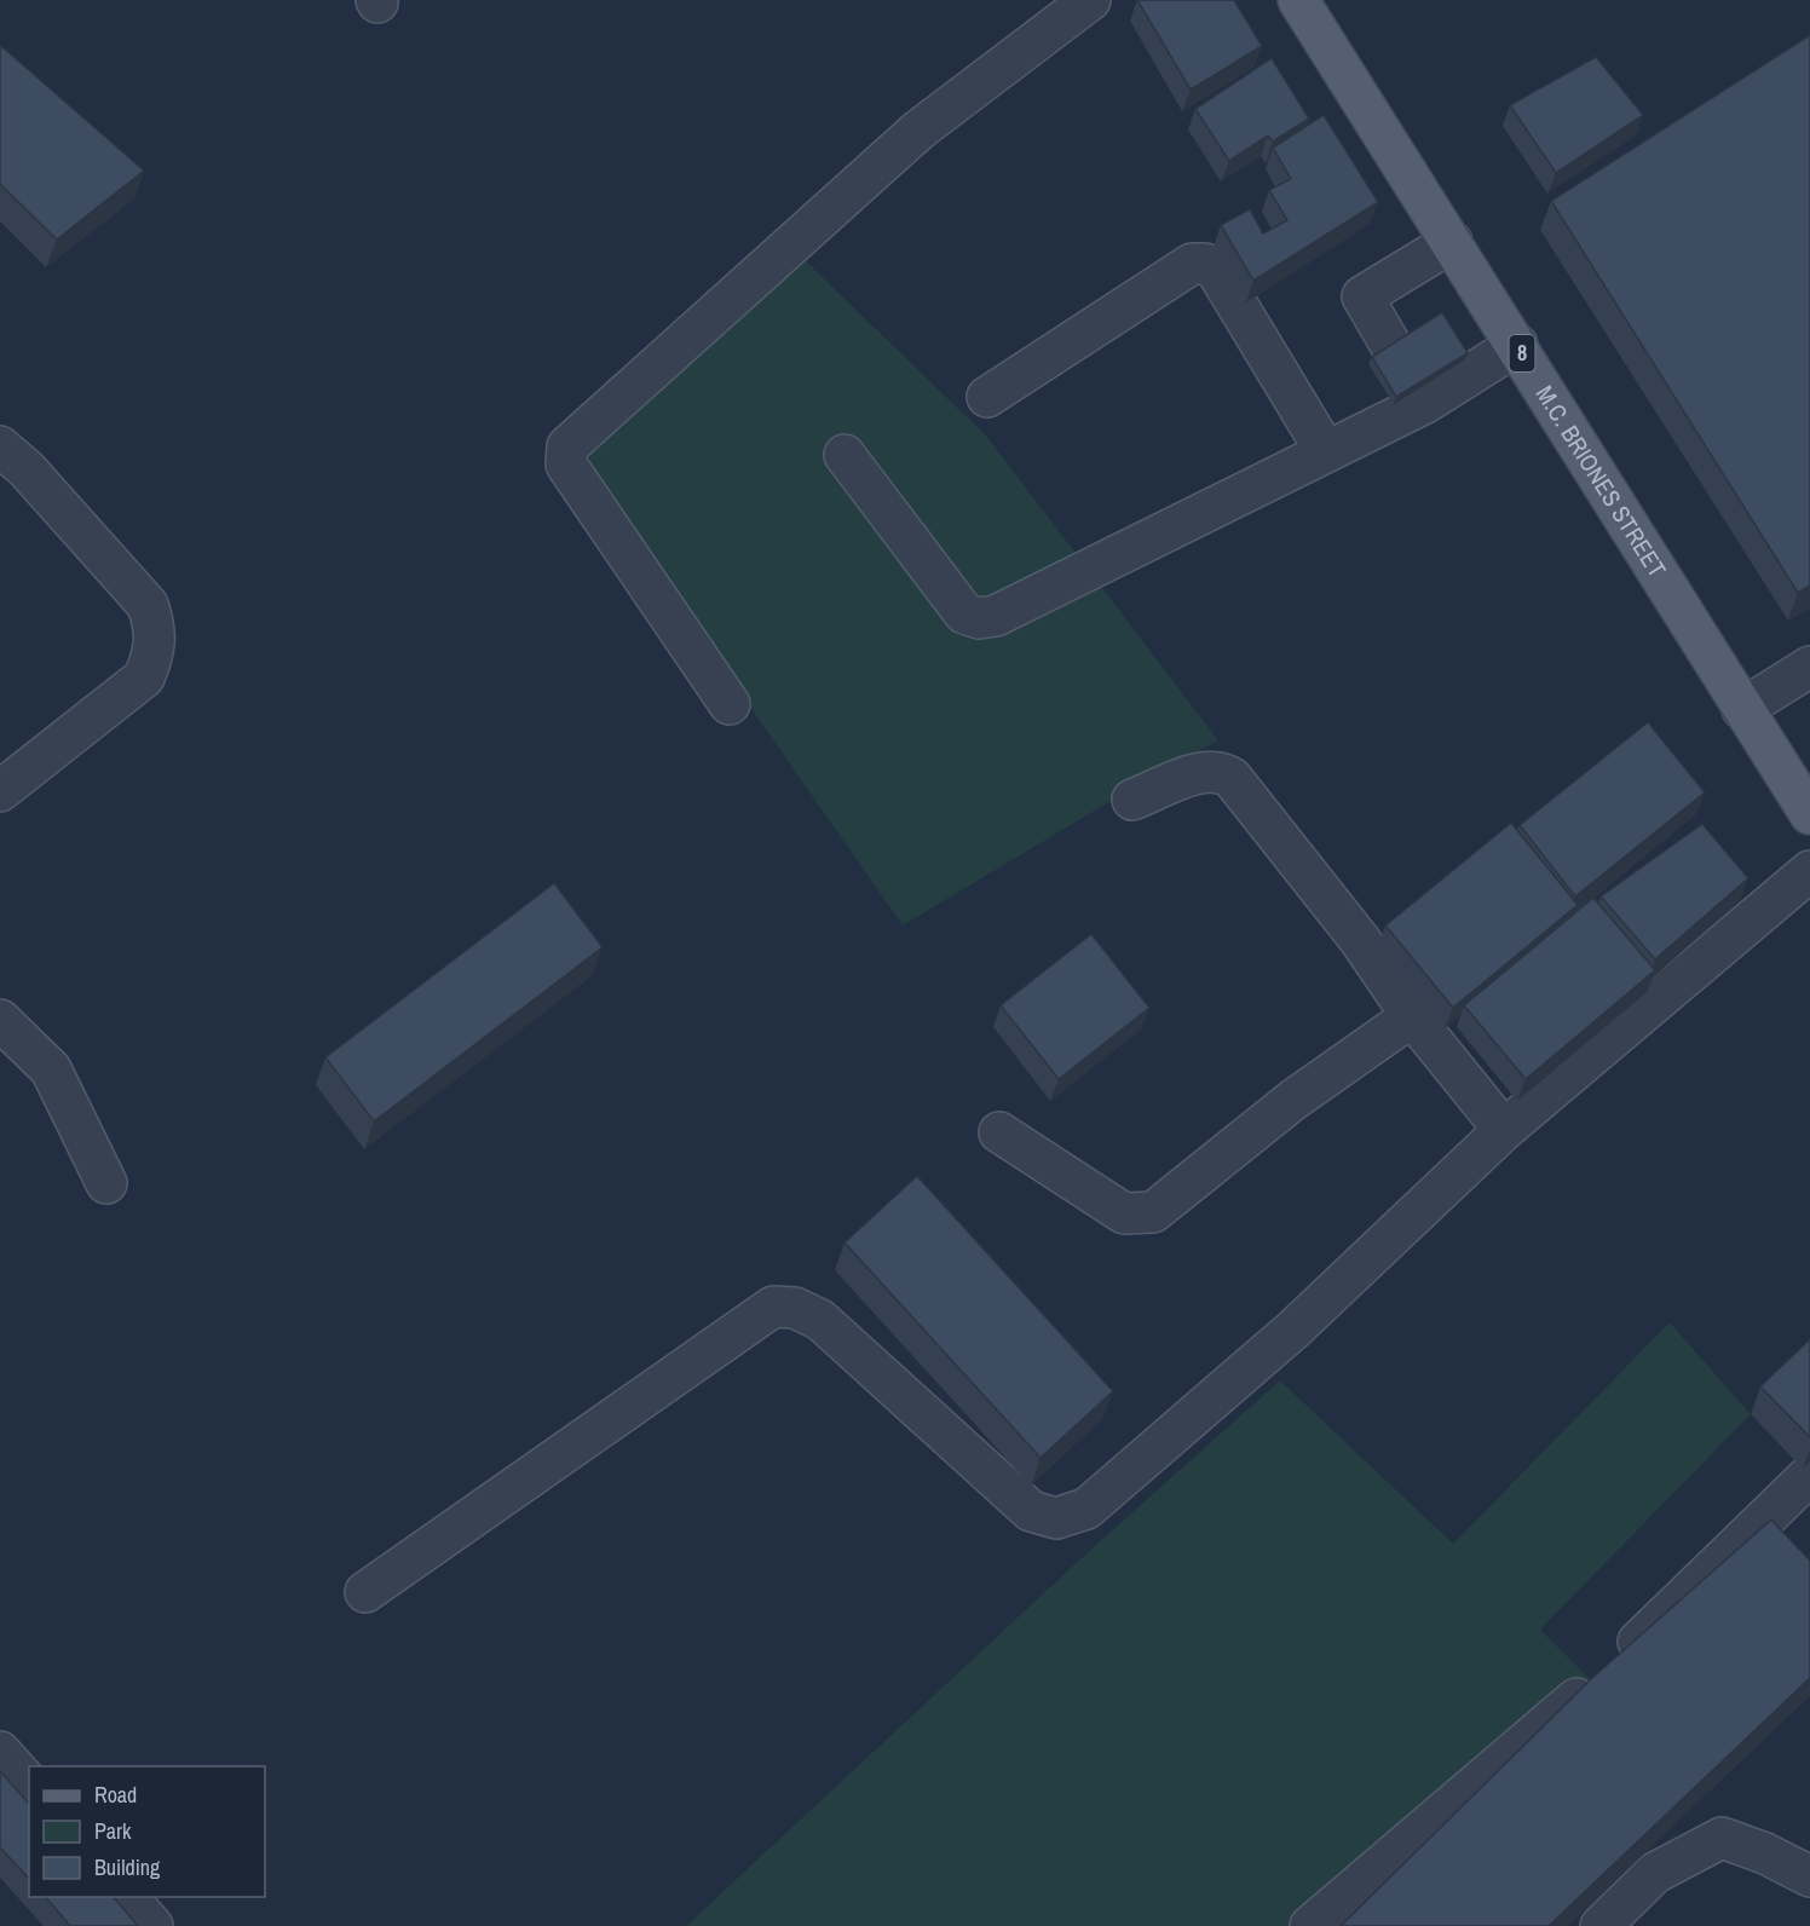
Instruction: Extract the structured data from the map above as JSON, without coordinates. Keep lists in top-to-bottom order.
{
  "streets": {
    "main road": ["8", "M.C. BRIONES STREET"]
  },
  "legend": ["Road", "Park", "Building"]
}
